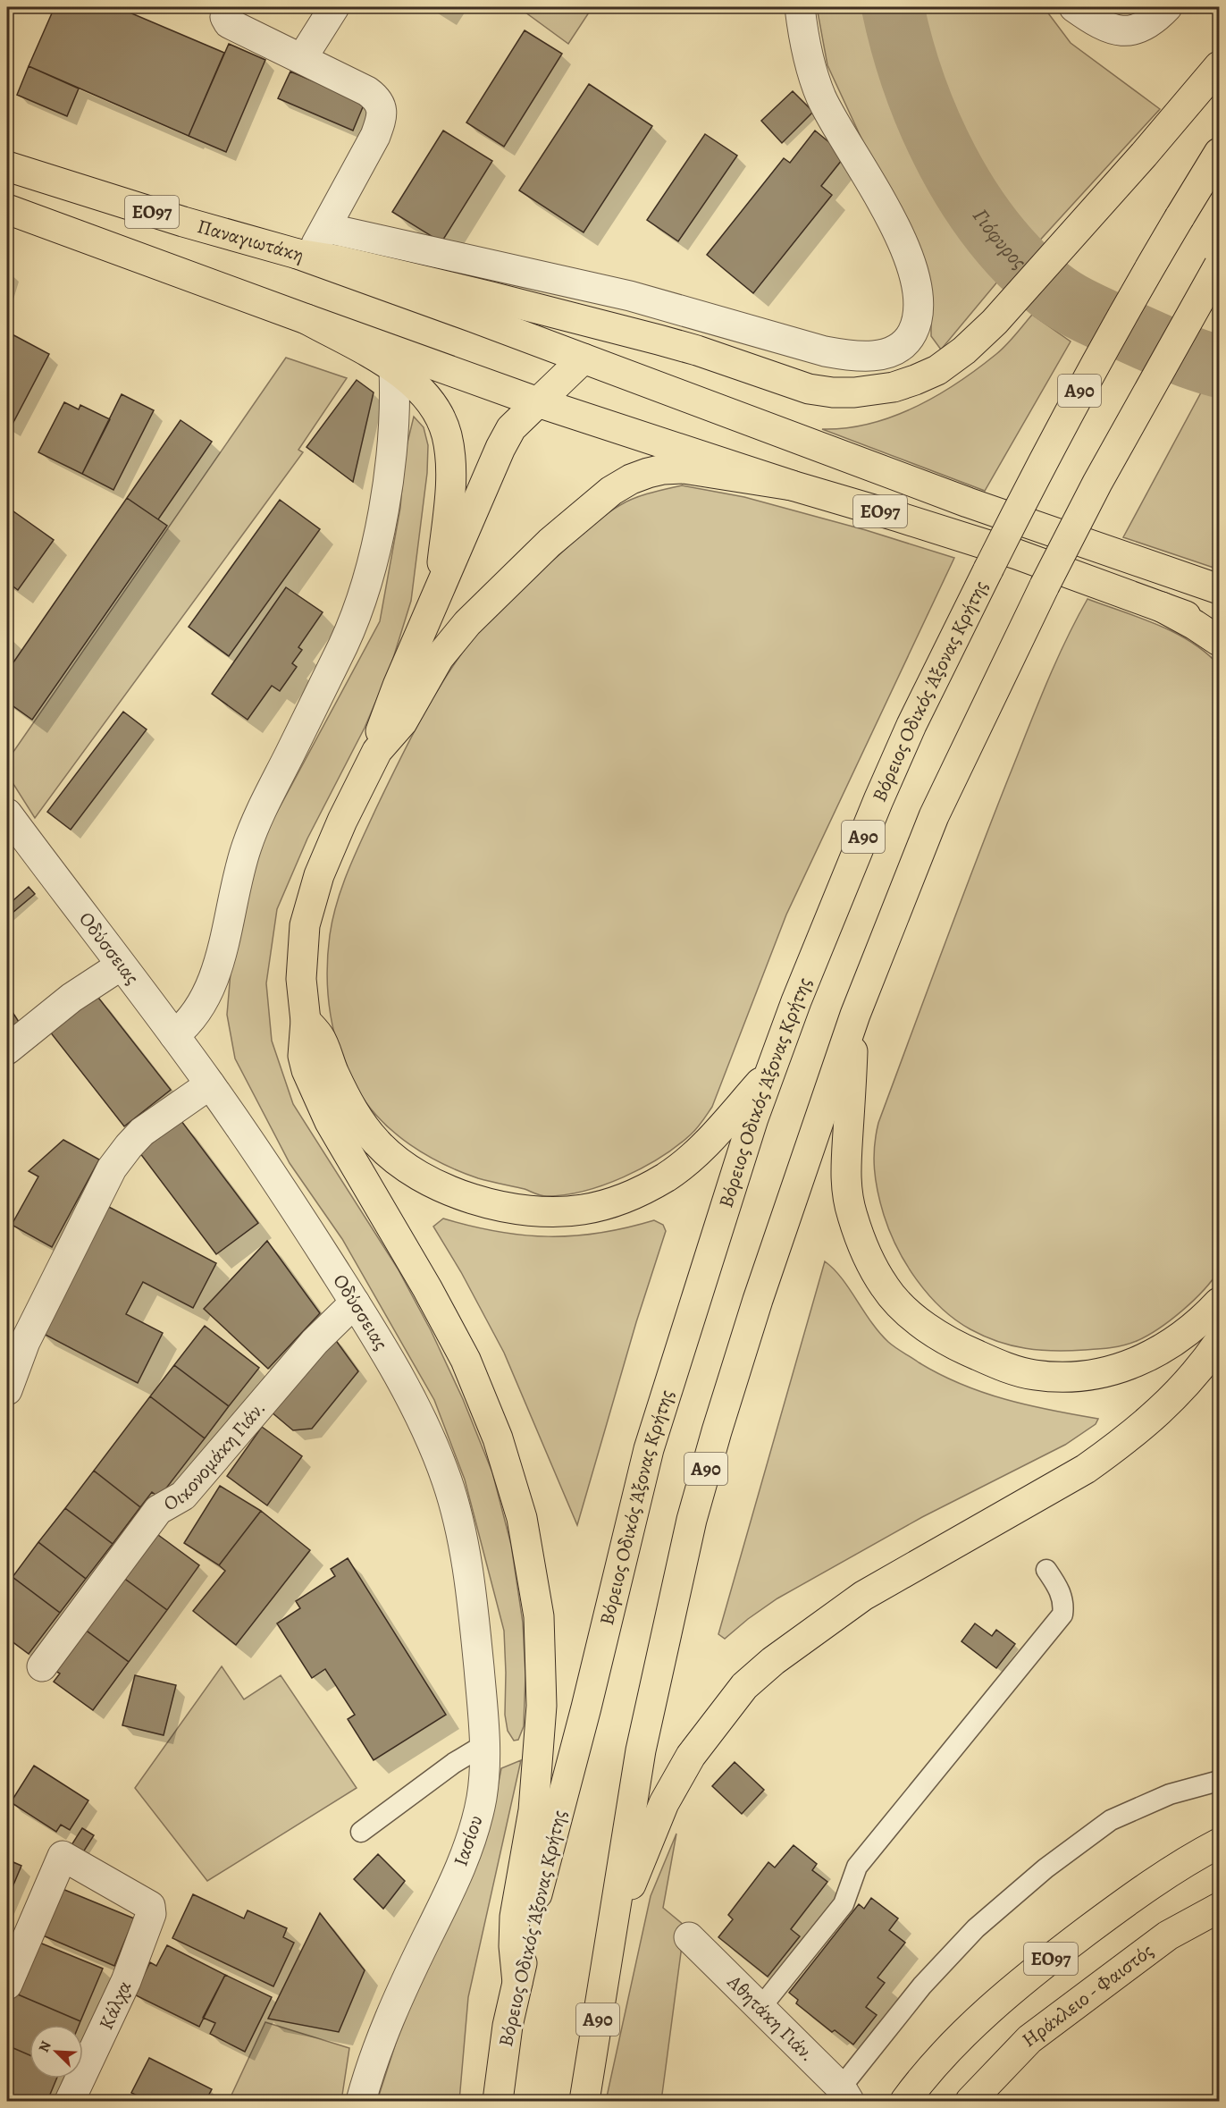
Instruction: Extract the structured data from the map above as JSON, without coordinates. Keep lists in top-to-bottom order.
{
  "streets": {
    "main road": [
      "ΕΟ97",
      "Παναγιωτάκη",
      "Α90",
      "Βόρειος Οδικός Άξονας Κρήτης",
      "Ηράκλειο - Φαιστός"
    ],
    "street": [
      "Οδύσσειας",
      "Οικονομάκη Γιάν.",
      "Ιασίου",
      "Κάλχα",
      "Αθητάκη Γιάν."
    ]
  },
  "crossings": [
    ["ΕΟ97", "Παναγιωτάκη"],
    ["Οδύσσειας", "Οικονομάκη Γιάν."],
    ["Οδύσσειας", "Ιασίου"]
  ],
  "water": ["Γιόφυρος"],
  "north": "top left"
}
